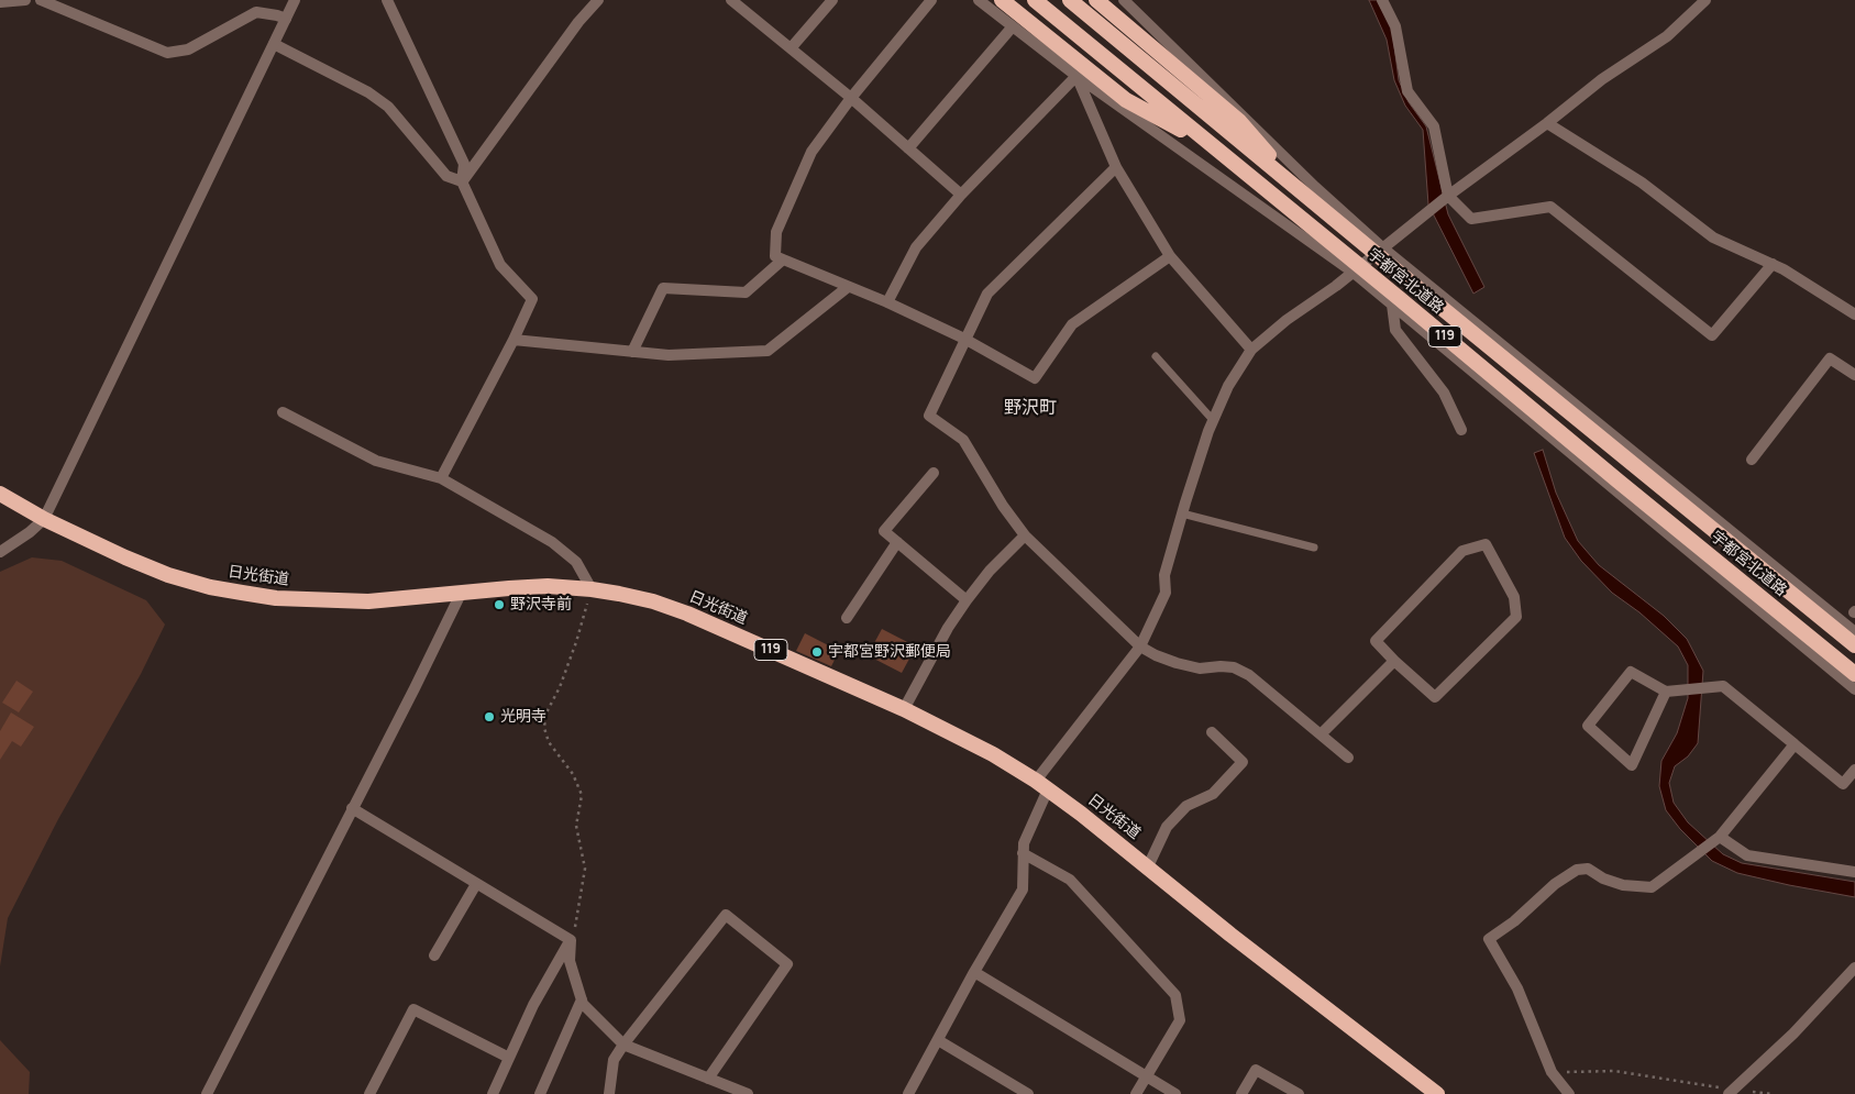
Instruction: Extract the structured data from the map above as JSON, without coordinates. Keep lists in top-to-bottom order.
{
  "streets": {
    "highway": ["宇都宮北道路", "119", "日光街道"]
  },
  "districts": ["野沢町"],
  "places": ["野沢寺前", "宇都宮野沢郵便局", "光明寺"]
}
